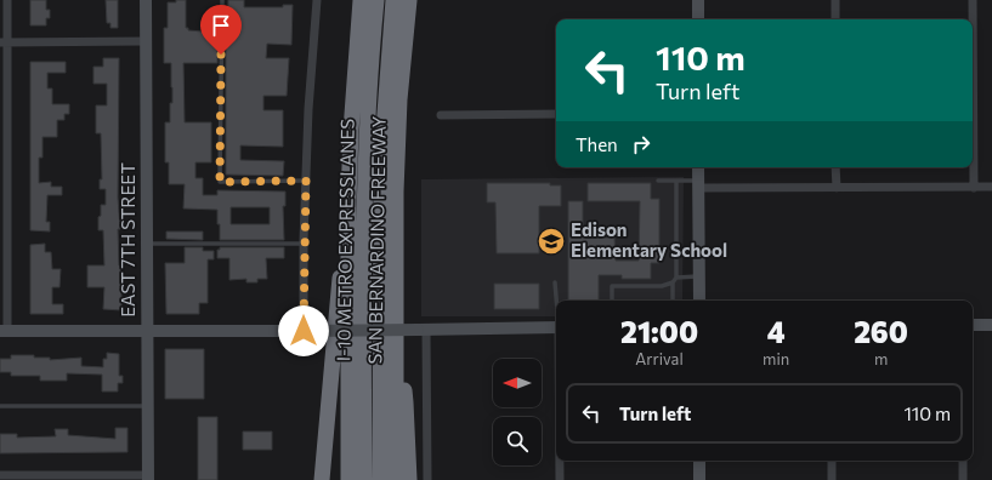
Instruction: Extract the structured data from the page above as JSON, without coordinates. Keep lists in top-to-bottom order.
{
  "streets": {
    "highway": ["I-10 METRO EXPRESSLANES", "SAN BERNARDINO FREEWAY"],
    "street": ["EAST 7TH STREET"]
  },
  "places": {
    "school or university": ["Edison Elementary School"]
  },
  "north": "left",
  "page": {
    "turn": ["110 m", "Turn left"],
    "then": "Then",
    "eta": [
      "21:00",
      "Arrival",
      "4",
      "min",
      "260",
      "m"
    ],
    "list": [
      {
        "name": "Turn left",
        "value": "110 m"
      }
    ]
  }
}
